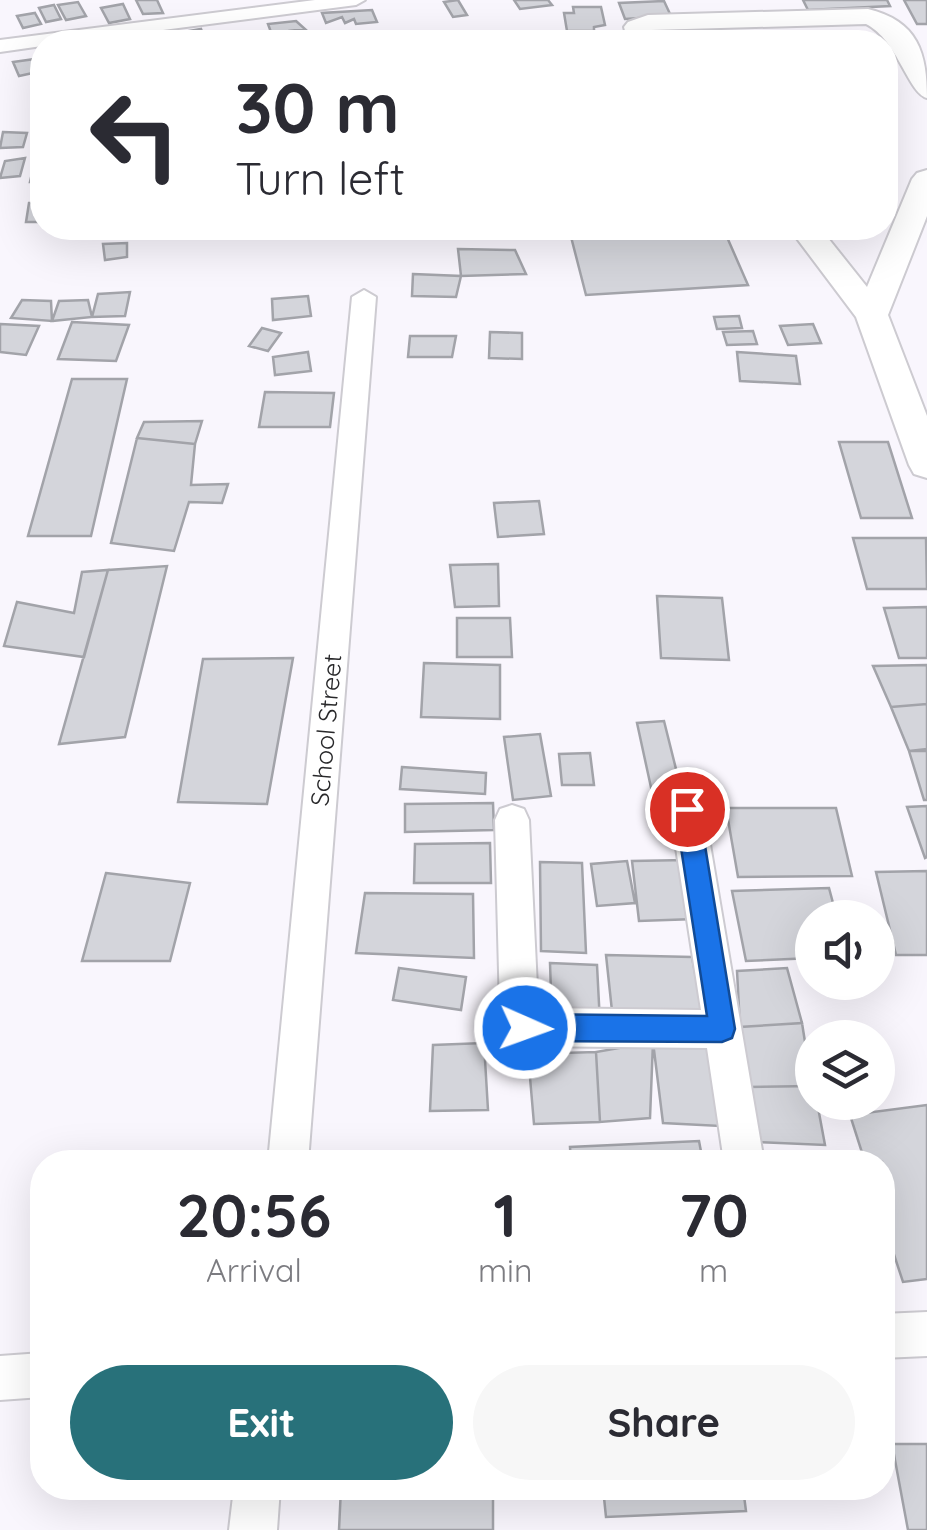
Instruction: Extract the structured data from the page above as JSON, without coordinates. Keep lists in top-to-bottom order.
{
  "streets": {
    "street": ["School Street"]
  },
  "page": {
    "turn": ["30 m", "Turn left"],
    "eta": [
      "20:56",
      "Arrival",
      "1",
      "min",
      "70",
      "m"
    ],
    "buttons": ["Exit", "Share"]
  }
}
